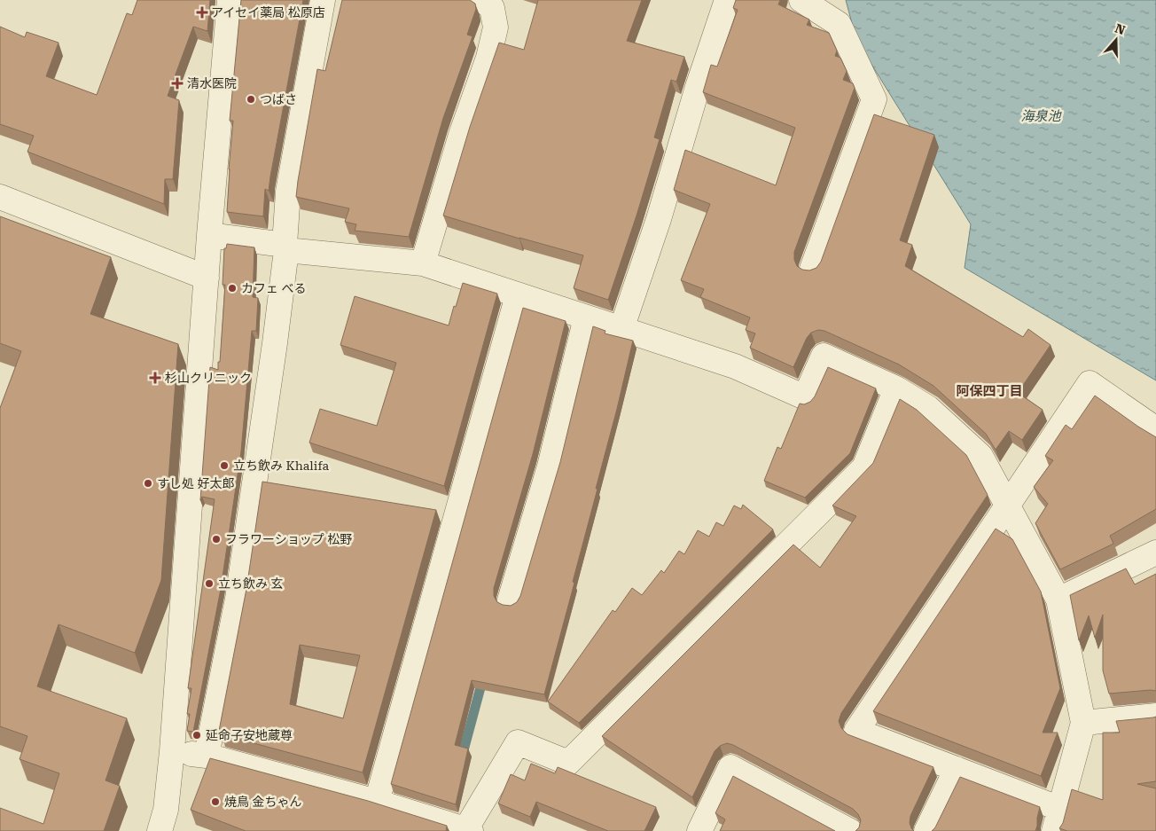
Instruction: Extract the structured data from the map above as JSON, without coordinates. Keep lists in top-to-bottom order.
{
  "districts": ["阿保四丁目"],
  "water": ["海泉池"],
  "places": {
    "health": ["アイセイ薬局 松原店", "清水医院", "杉山クリニック"],
    "other": [
      "つばさ",
      "カフェ べる",
      "立ち飲み Khalifa",
      "すし処 好太郎",
      "フラワーショップ 松野",
      "立ち飲み 玄",
      "延命子安地蔵尊",
      "焼鳥 金ちゃん"
    ]
  },
  "north": "top"
}
